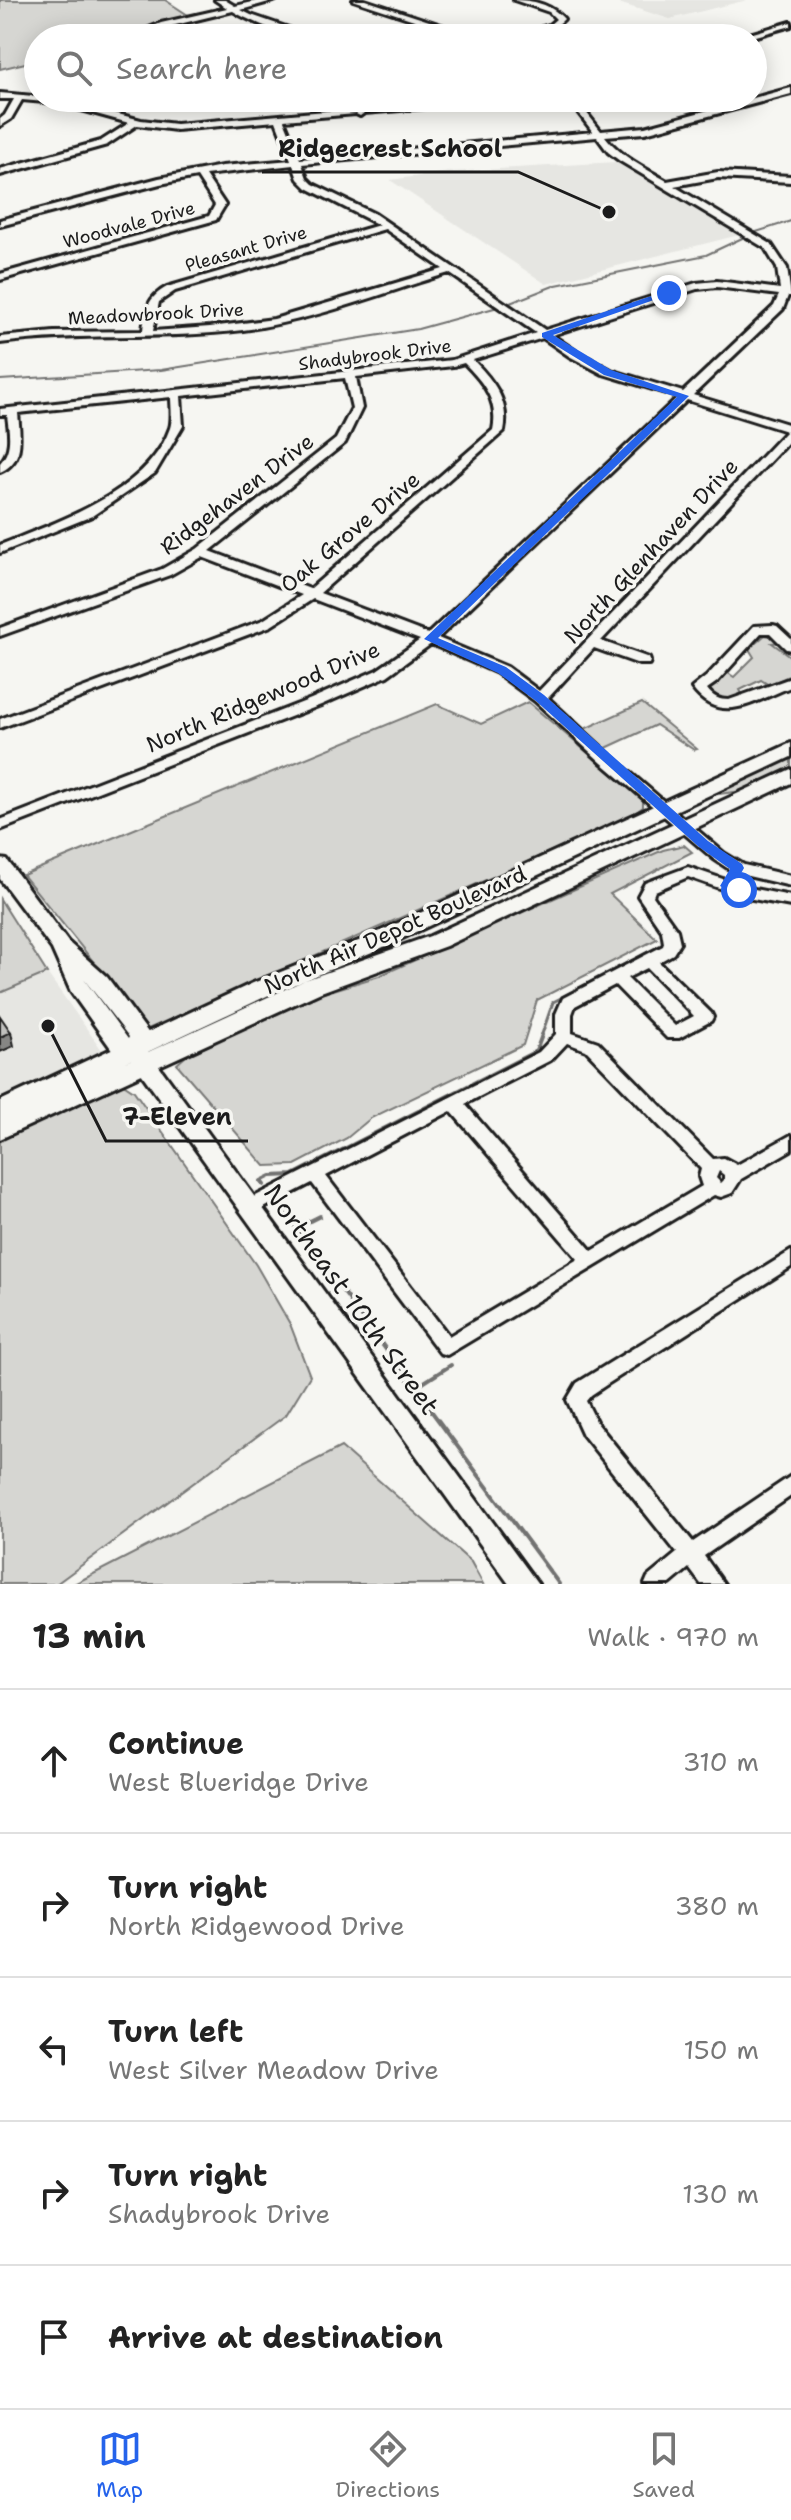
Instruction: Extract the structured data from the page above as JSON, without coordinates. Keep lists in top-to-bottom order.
{
  "streets": {
    "main road": ["North Air Depot Boulevard", "Northeast 10th Street"],
    "street": [
      "Woodvale Drive",
      "Pleasant Drive",
      "Meadowbrook Drive",
      "Shadybrook Drive",
      "Ridgehaven Drive",
      "Oak Grove Drive",
      "North Glenhaven Drive",
      "North Ridgewood Drive"
    ]
  },
  "crossings": [
    ["Pleasant Drive", "Meadowbrook Drive"],
    ["Shadybrook Drive", "Ridgehaven Drive"],
    ["Shadybrook Drive", "Oak Grove Drive"],
    ["Shadybrook Drive", "North Ridgewood Drive"],
    ["North Air Depot Boulevard", "Northeast 10th Street"]
  ],
  "places": ["Ridgecrest School", "7-Eleven"],
  "page": {
    "search": "Search here",
    "heading": ["13 min", "Walk · 970 m"],
    "list": [
      ["Continue", "West Blueridge Drive", "310 m"],
      ["Turn right", "North Ridgewood Drive", "380 m"],
      ["Turn left", "West Silver Meadow Drive", "150 m"],
      ["Turn right", "Shadybrook Drive", "130 m"],
      "Arrive at destination"
    ],
    "nav": ["Map", "Directions", "Saved"]
  }
}
